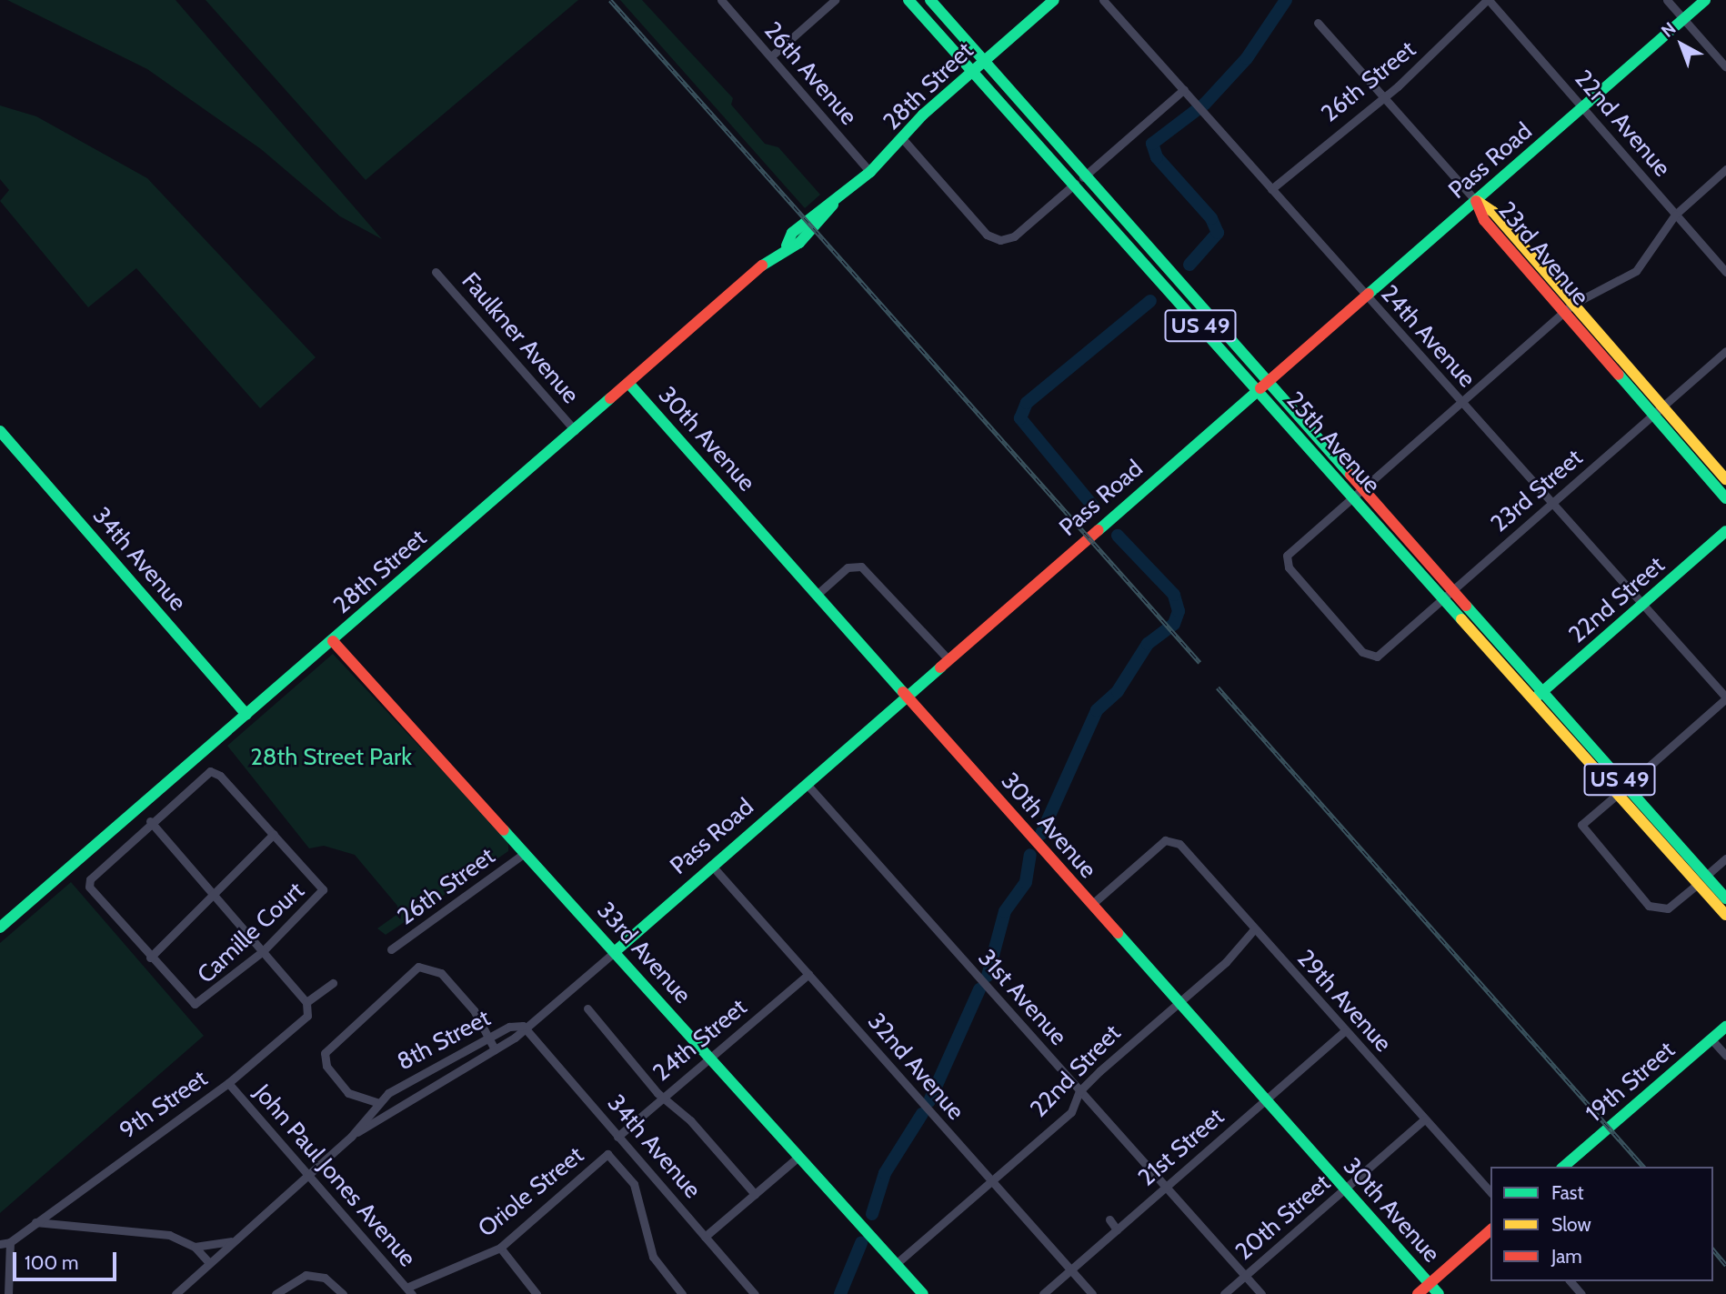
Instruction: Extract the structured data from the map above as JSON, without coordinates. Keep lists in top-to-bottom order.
{
  "streets": {
    "main road": [
      "28th Street",
      "Pass Road",
      "23rd Avenue",
      "US 49",
      "30th Avenue",
      "25th Avenue",
      "34th Avenue",
      "22nd Street",
      "33rd Avenue",
      "19th Street"
    ],
    "street": [
      "26th Avenue",
      "26th Street",
      "22nd Avenue",
      "24th Avenue",
      "Faulkner Avenue",
      "23rd Street",
      "Camille Court",
      "31st Avenue",
      "29th Avenue",
      "8th Street",
      "24th Street",
      "32nd Avenue",
      "9th Street",
      "21st Street",
      "John Paul Jones Avenue",
      "Oriole Street",
      "20th Street"
    ]
  },
  "crossings": [
    ["26th Avenue", "28th Street"],
    ["26th Street", "22nd Avenue"],
    ["26th Street", "24th Avenue"],
    ["26th Street", "33rd Avenue"],
    ["28th Street", "Faulkner Avenue"],
    ["28th Street", "30th Avenue"],
    ["28th Street", "25th Avenue"],
    ["28th Street", "34th Avenue"],
    ["28th Street", "33rd Avenue"],
    ["22nd Avenue", "Pass Road"],
    ["Pass Road", "23rd Avenue"],
    ["Pass Road", "24th Avenue"],
    ["Pass Road", "30th Avenue"],
    ["Pass Road", "25th Avenue"],
    ["Pass Road", "34th Avenue"],
    ["Pass Road", "33rd Avenue"],
    ["Pass Road", "31st Avenue"],
    ["Pass Road", "8th Street"],
    ["Pass Road", "32nd Avenue"],
    ["23rd Avenue", "23rd Street"],
    ["24th Avenue", "23rd Street"],
    ["24th Avenue", "22nd Street"],
    ["30th Avenue", "22nd Street"],
    ["30th Avenue", "29th Avenue"],
    ["30th Avenue", "21st Street"],
    ["30th Avenue", "20th Street"],
    ["25th Avenue", "23rd Street"],
    ["25th Avenue", "22nd Street"],
    ["34th Avenue", "8th Street"],
    ["34th Avenue", "24th Street"],
    ["22nd Street", "33rd Avenue"],
    ["22nd Street", "31st Avenue"],
    ["22nd Street", "29th Avenue"],
    ["22nd Street", "32nd Avenue"],
    ["33rd Avenue", "24th Street"],
    ["31st Avenue", "21st Street"],
    ["31st Avenue", "20th Street"],
    ["29th Avenue", "21st Street"],
    ["29th Avenue", "20th Street"],
    ["8th Street", "John Paul Jones Avenue"],
    ["24th Street", "32nd Avenue"],
    ["32nd Avenue", "21st Street"],
    ["9th Street", "John Paul Jones Avenue"],
    ["John Paul Jones Avenue", "Oriole Street"]
  ],
  "parks": ["28th Street Park"],
  "legend": ["Fast", "Slow", "Jam"],
  "scale_bar": "100 m",
  "north": "top left"
}
